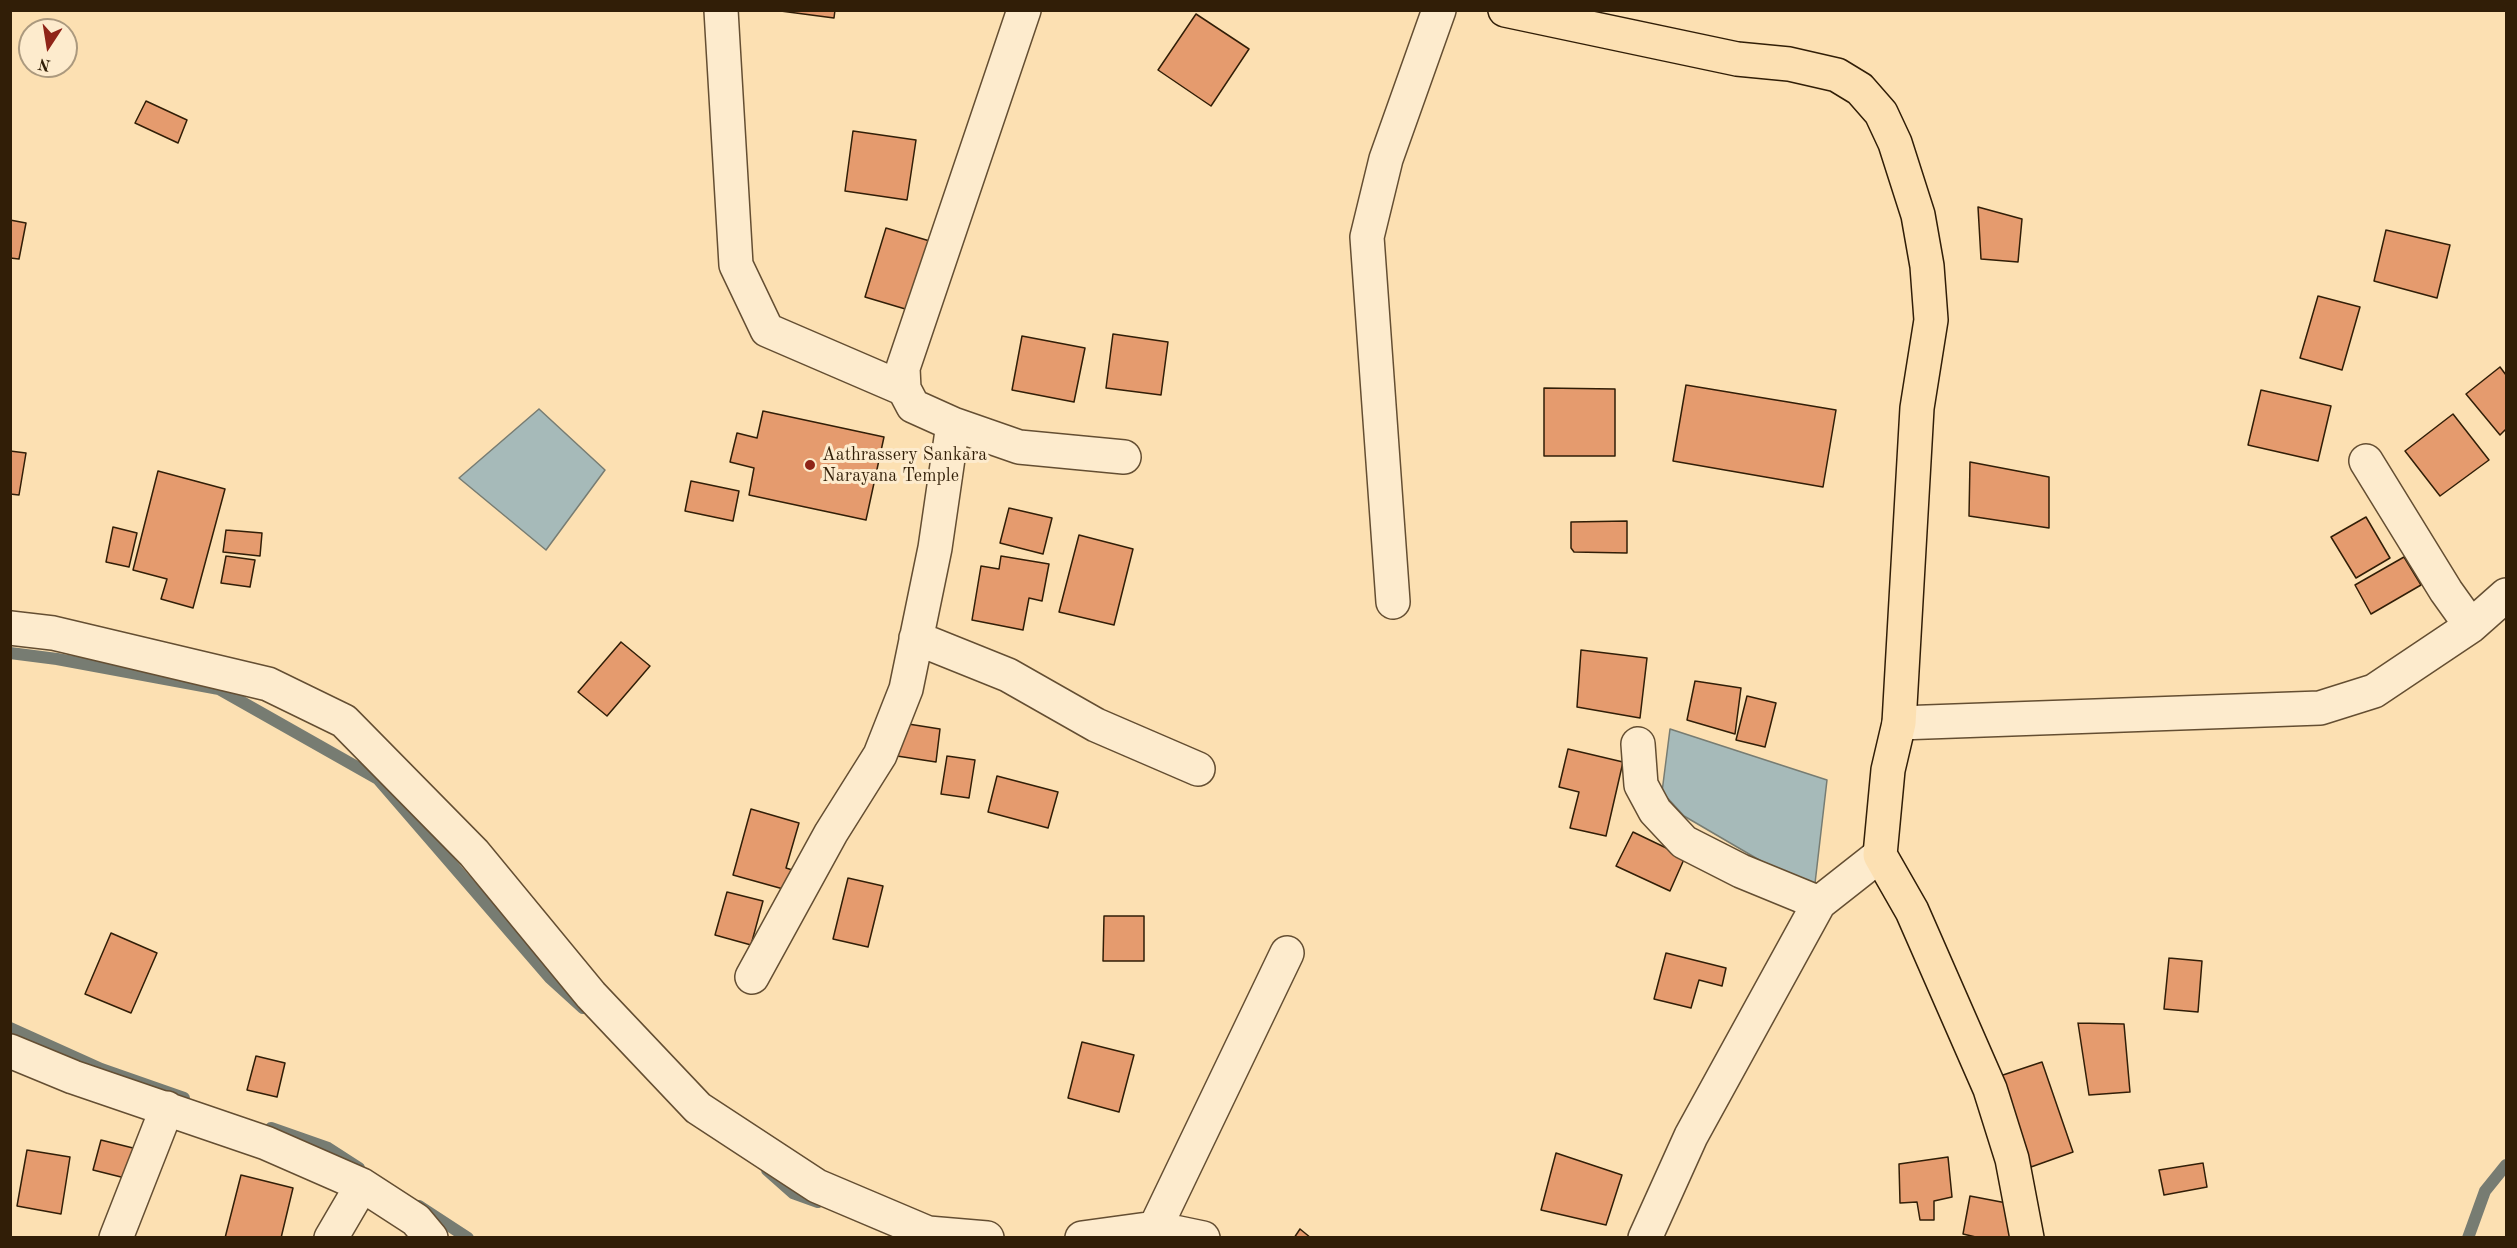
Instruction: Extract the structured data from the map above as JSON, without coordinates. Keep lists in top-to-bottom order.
{
  "places": ["Aathrassery Sankara Narayana Temple"],
  "north": "bottom"
}
